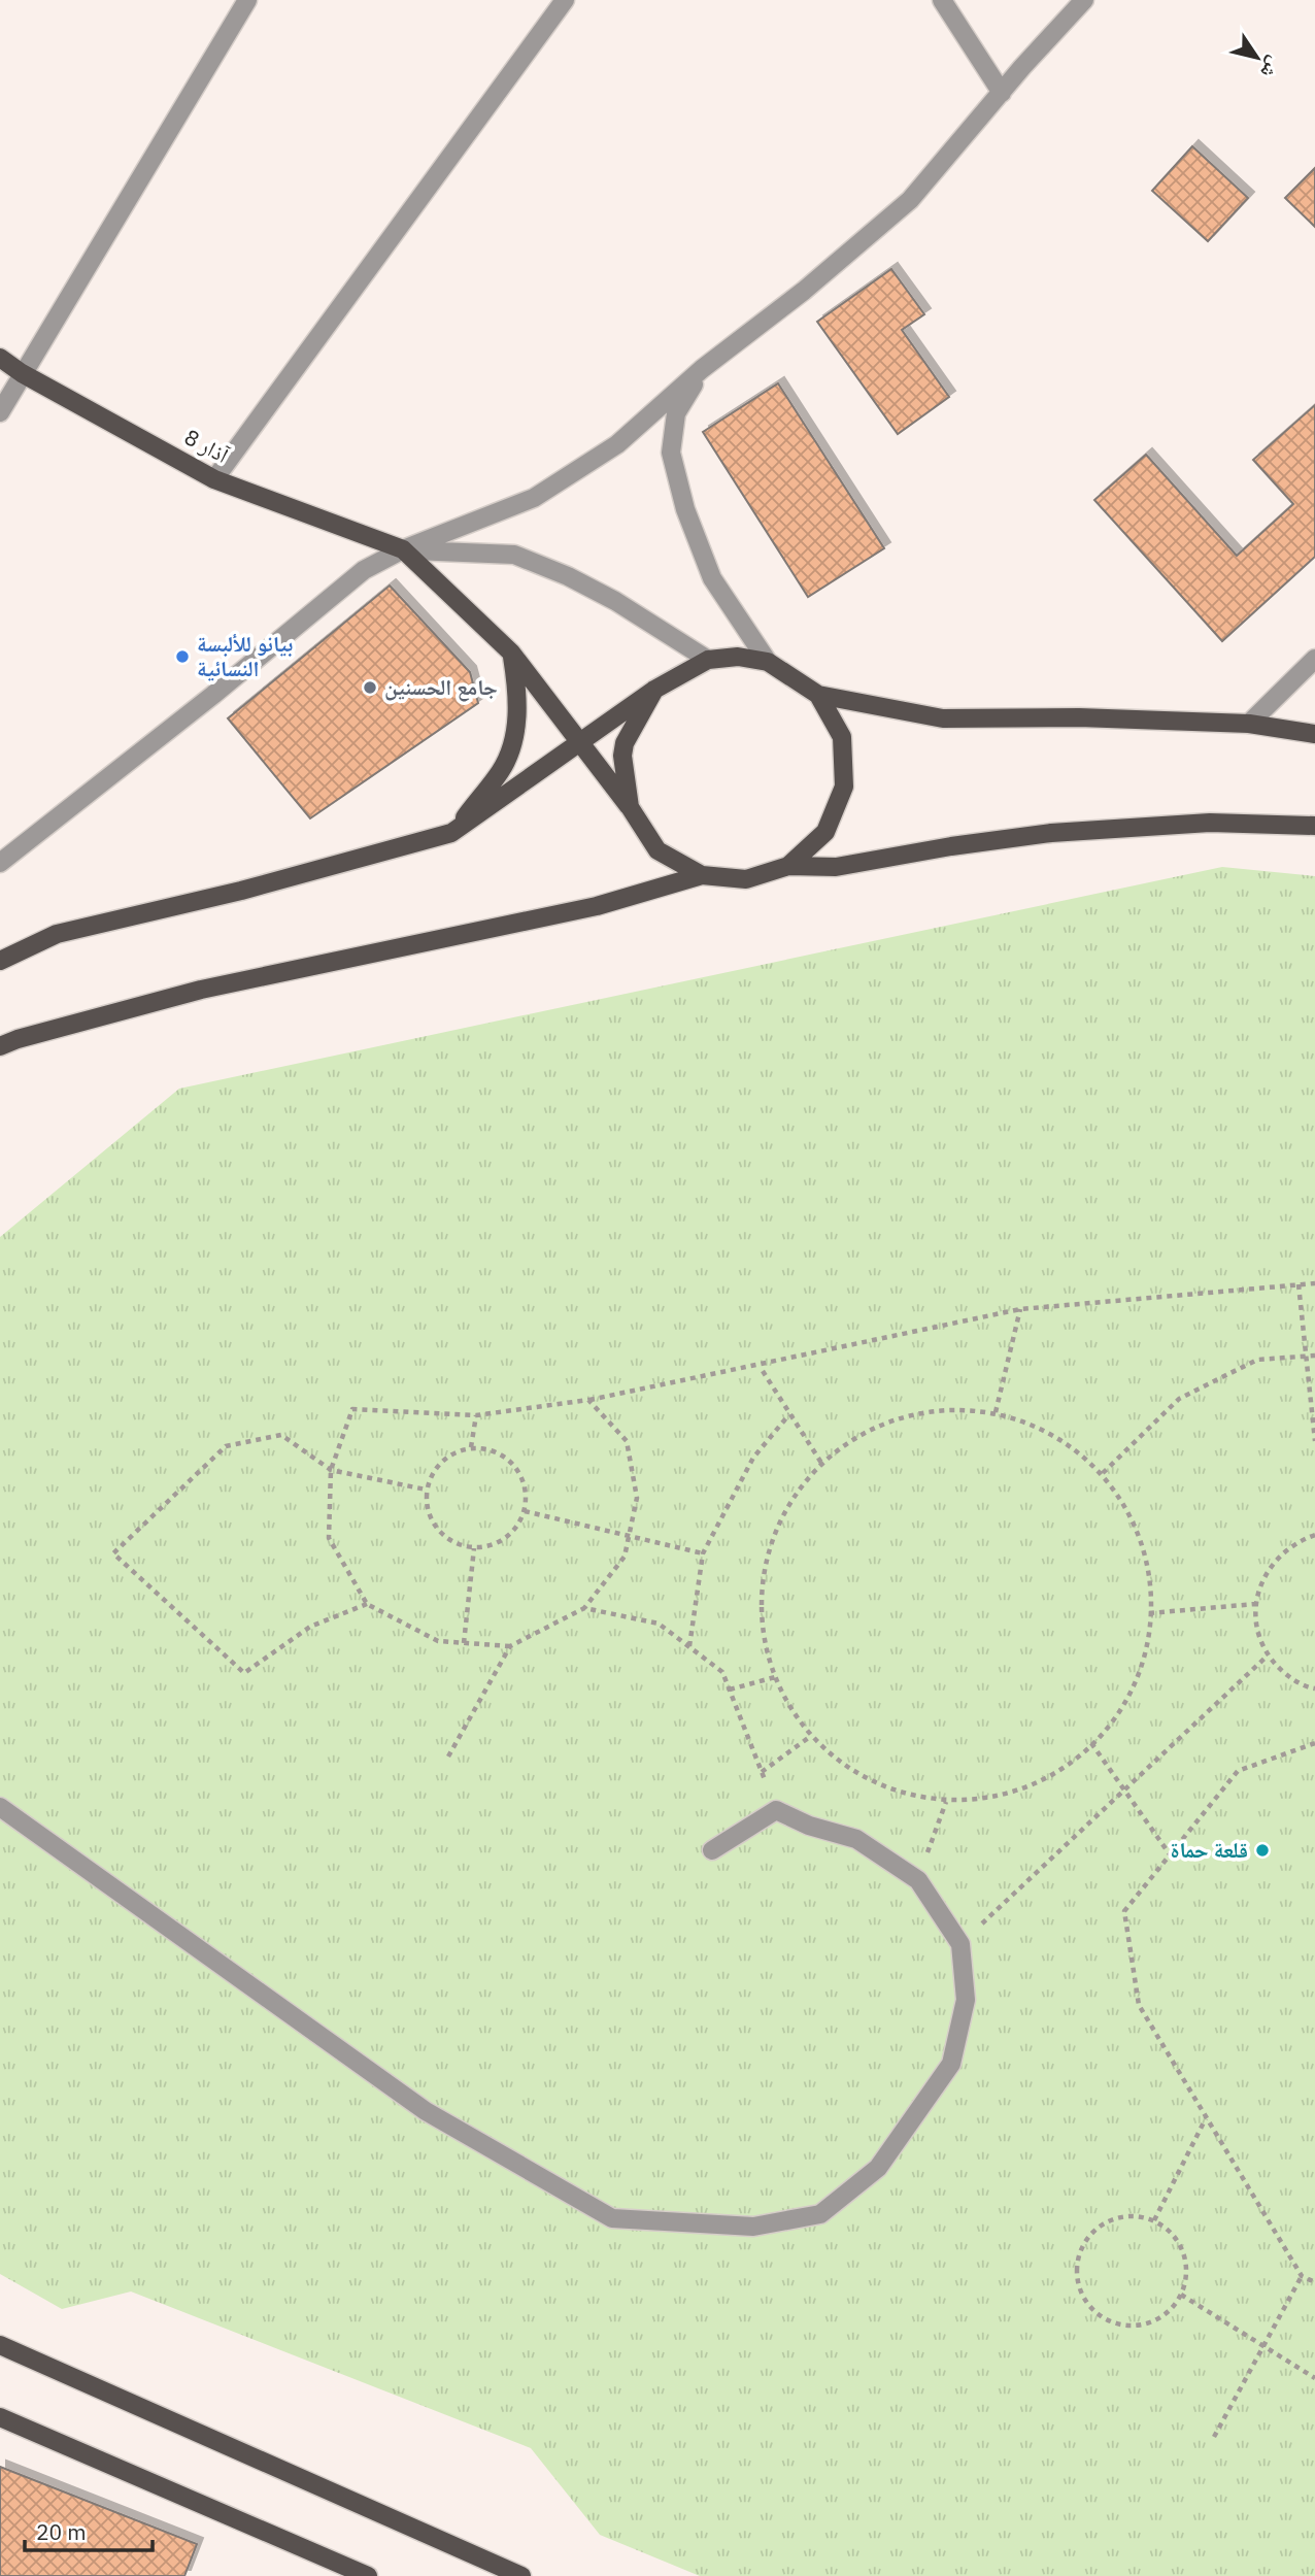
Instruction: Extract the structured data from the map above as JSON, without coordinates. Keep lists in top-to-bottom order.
{
  "streets": {
    "main road": ["8 آذار"]
  },
  "places": ["بيانو للألبسة النسائية", "جامع الحسنين", "قلعة حماة"],
  "scale_bar": "20 m",
  "north": "bottom right"
}
